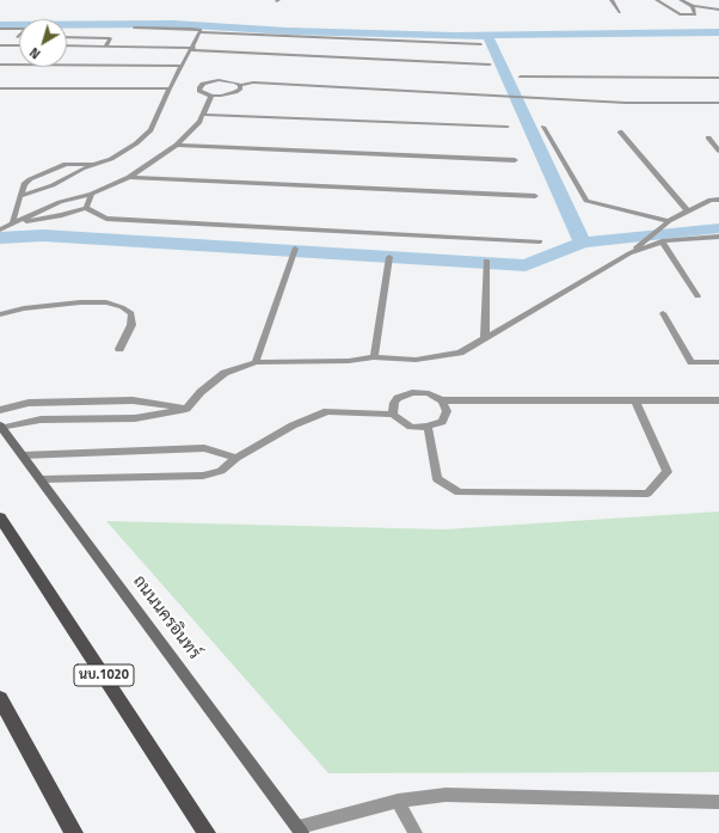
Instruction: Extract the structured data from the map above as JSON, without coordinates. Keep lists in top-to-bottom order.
{
  "streets": {
    "main road": ["ถนนนครอินทร์", "นบ.1020"]
  },
  "north": "bottom left"
}
